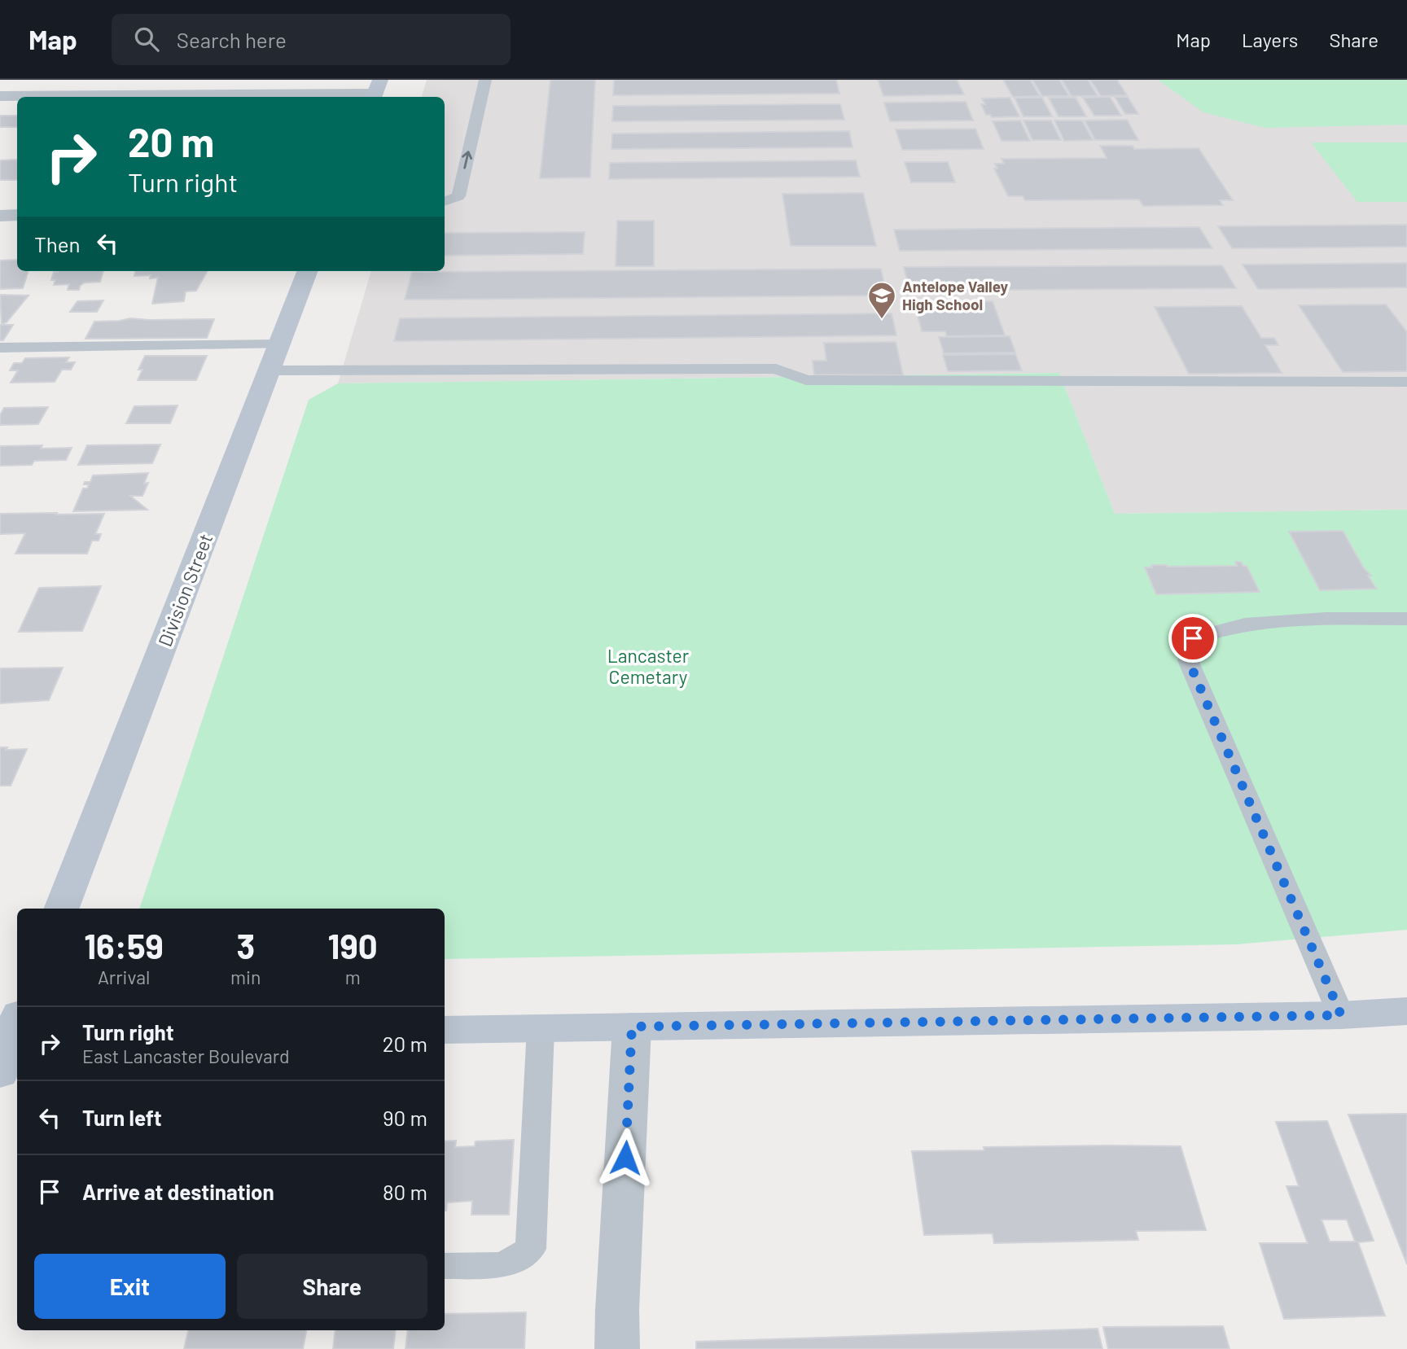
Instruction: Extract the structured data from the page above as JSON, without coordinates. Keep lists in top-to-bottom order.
{
  "streets": {
    "main road": ["Division Street"]
  },
  "parks": ["Lancaster Cemetary"],
  "places": {
    "school or university": ["Antelope Valley High School"]
  },
  "page": {
    "header": "Map",
    "search": "Search here",
    "nav": ["Map", "Layers", "Share"],
    "turn": ["20 m", "Turn right"],
    "then": "Then",
    "eta": [
      "16:59",
      "Arrival",
      "3",
      "min",
      "190",
      "m"
    ],
    "list": [
      {
        "name": "Turn right",
        "note": "East Lancaster Boulevard",
        "value": "20 m"
      },
      {
        "name": "Turn left",
        "value": "90 m"
      },
      {
        "name": "Arrive at destination",
        "value": "80 m"
      }
    ],
    "buttons": ["Exit", "Share"]
  }
}
